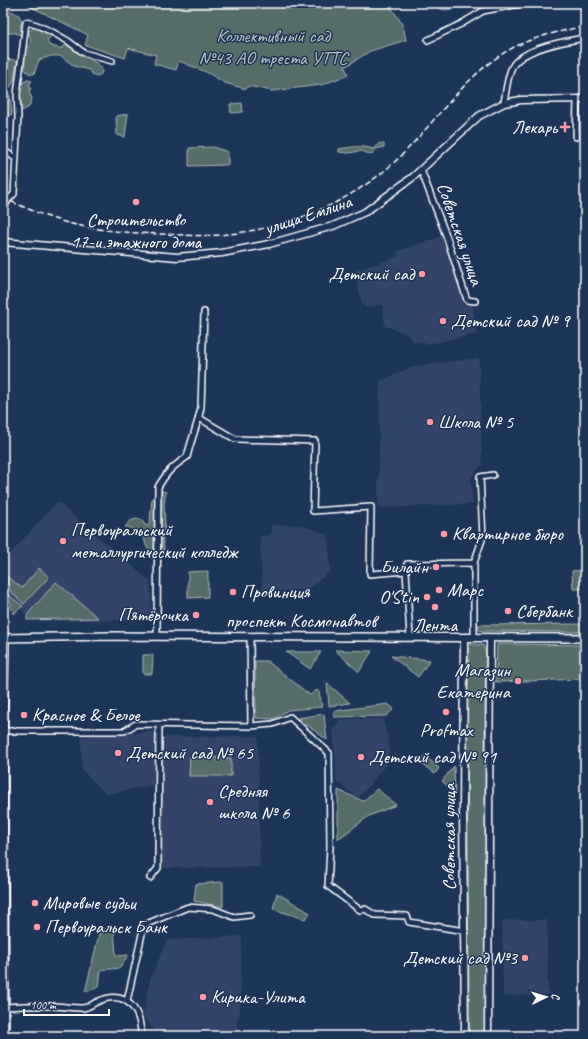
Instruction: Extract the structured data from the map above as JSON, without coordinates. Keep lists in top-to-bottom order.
{
  "streets": {
    "main road": ["проспект Космонавтов"],
    "street": ["улица Емлина", "Советская улица"]
  },
  "crossings": [
    ["улица Емлина", "Советская улица"],
    ["Советская улица", "проспект Космонавтов"]
  ],
  "parks": ["Коллективный сад №43 АО треста УТТС"],
  "places": {
    "health": ["Лекарь"],
    "other": [
      "Строительство 17-и этажного дома",
      "Детский сад",
      "Детский сад № 9",
      "Школа № 5",
      "Квартирное бюро",
      "Первоуральский металлургический колледж",
      "Билайн",
      "Марс",
      "Провинция",
      "O'Stin",
      "Лента",
      "Сбербанк",
      "Пятёрочка",
      "Магазин Екатерина",
      "Profmax",
      "Красное & Белое",
      "Детский сад № 65",
      "Детский сад № 91",
      "Средняя школа № 6",
      "Мировые судьи",
      "Первоуральск Банк",
      "Детский сад №3",
      "Кирика-Улита"
    ]
  },
  "scale_bar": "100 m",
  "north": "right"
}
